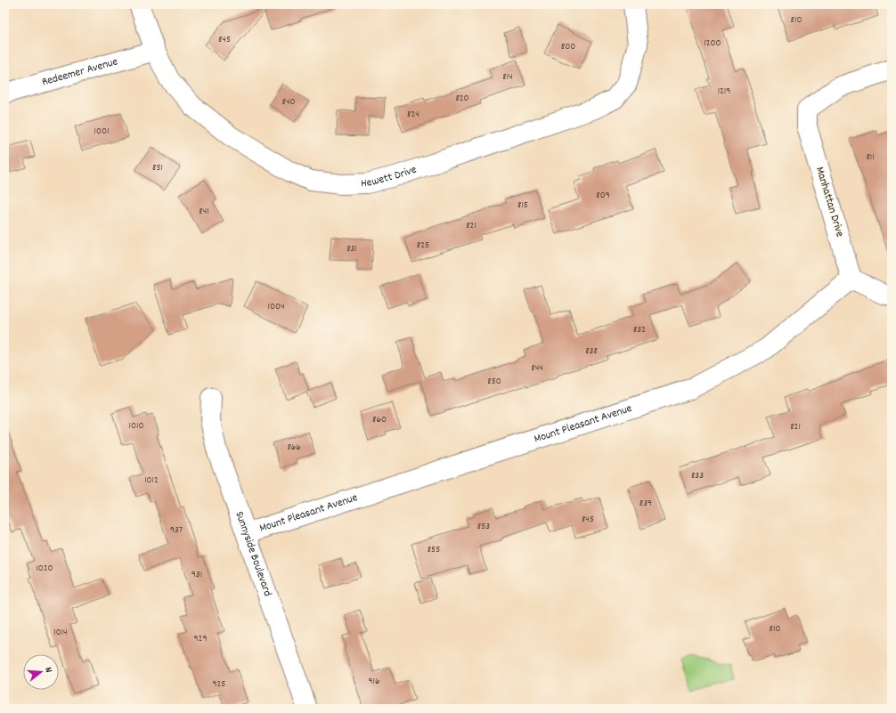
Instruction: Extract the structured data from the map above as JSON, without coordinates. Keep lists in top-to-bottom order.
{
  "streets": {
    "street": [
      "Redeemer Avenue",
      "Hewett Drive",
      "Manhattan Drive",
      "Mount Pleasant Avenue",
      "Sunnyside Boulevard"
    ]
  },
  "crossings": [
    ["Redeemer Avenue", "Hewett Drive"],
    ["Manhattan Drive", "Mount Pleasant Avenue"],
    ["Mount Pleasant Avenue", "Sunnyside Boulevard"]
  ],
  "house_numbers": [
    "810",
    "845",
    "1200",
    "800",
    "814",
    "1219",
    "820",
    "840",
    "824",
    "1001",
    "811",
    "851",
    "809",
    "815",
    "841",
    "821",
    "825",
    "831",
    "1004",
    "832",
    "838",
    "844",
    "850",
    "860",
    "1010",
    "821",
    "866",
    "833",
    "1012",
    "839",
    "845",
    "853",
    "937",
    "855",
    "1020",
    "931",
    "810",
    "1014",
    "929",
    "916",
    "925"
  ],
  "north": "right"
}
